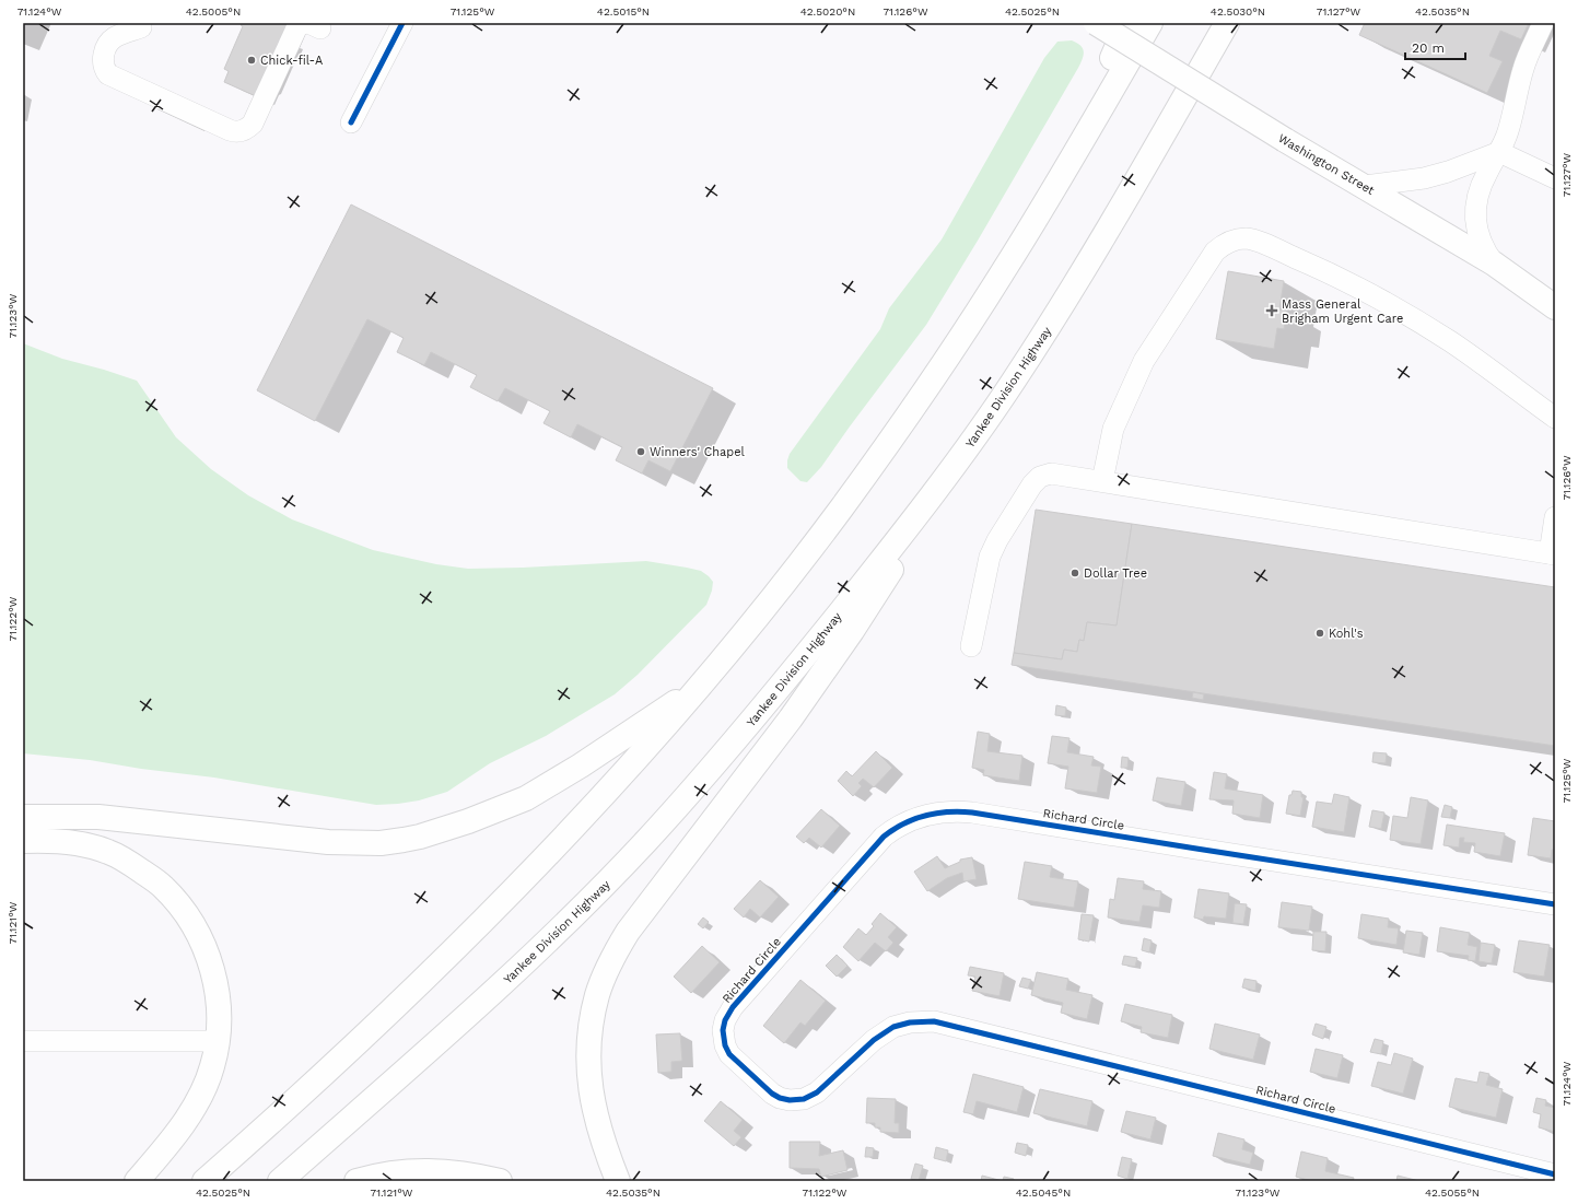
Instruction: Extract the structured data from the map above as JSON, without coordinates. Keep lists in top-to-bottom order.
{
  "streets": {
    "main road": ["Washington Street", "Yankee Division Highway"],
    "street": ["Richard Circle"]
  },
  "places": {
    "other": [
      "Chick-fil-A",
      "Winners' Chapel",
      "Dollar Tree",
      "Kohl's"
    ],
    "health": ["Mass General Brigham Urgent Care"]
  },
  "scale_bar": "20 m",
  "coordinates": [
    "71.124°W",
    "42.5005°N",
    "71.125°W",
    "42.5015°N",
    "42.5020°N",
    "71.126°W",
    "42.5025°N",
    "42.5030°N",
    "71.127°W",
    "42.5035°N",
    "71.123°W",
    "71.122°W",
    "71.121°W",
    "42.5045°N",
    "42.5055°N"
  ]
}
